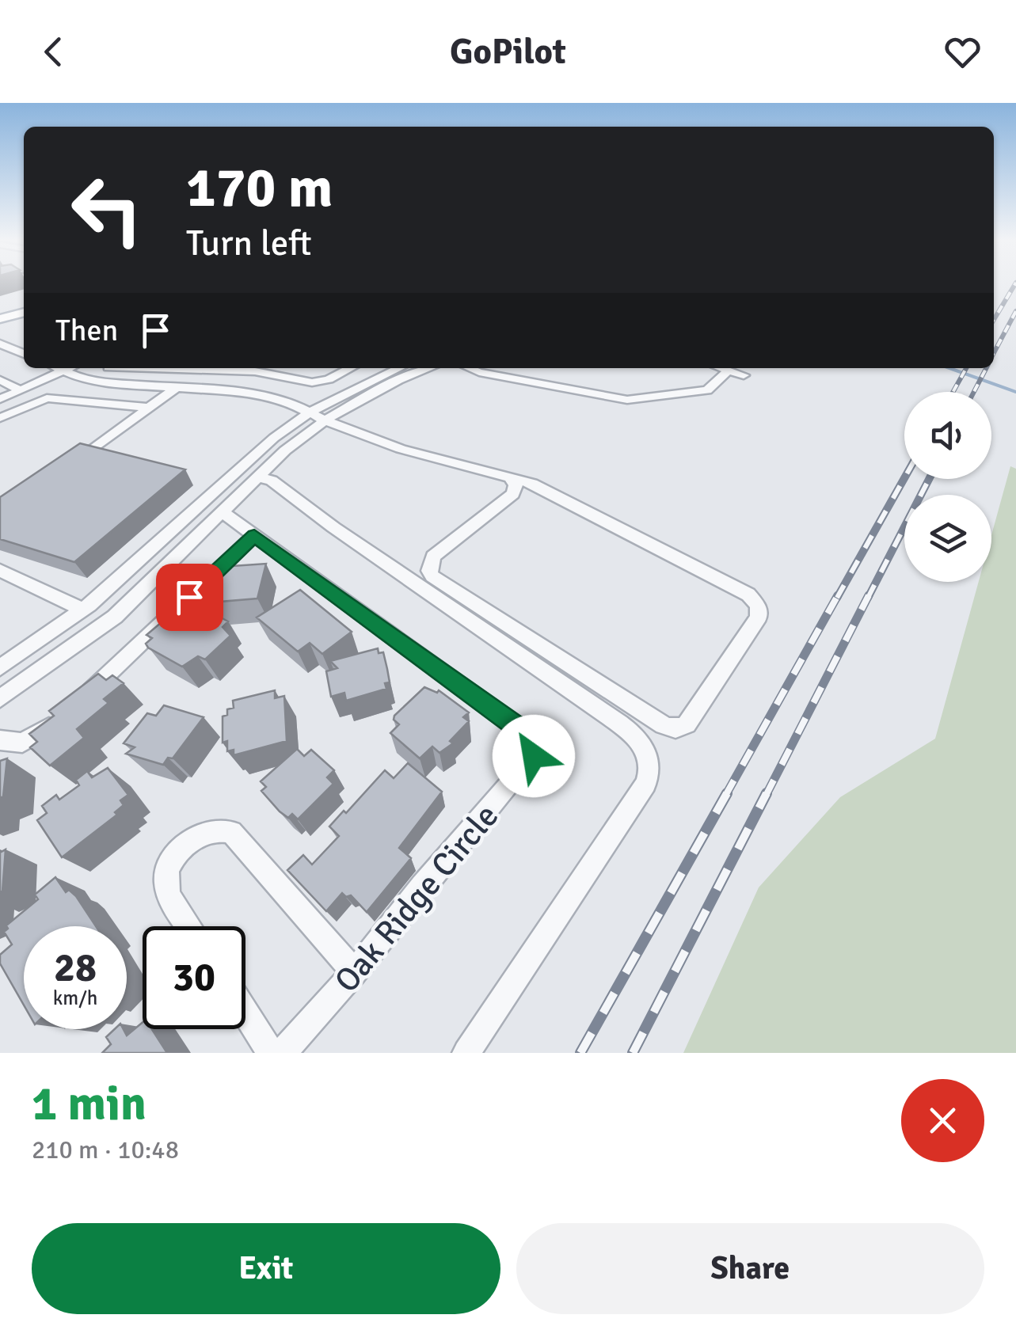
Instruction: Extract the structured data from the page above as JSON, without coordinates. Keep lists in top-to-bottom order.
{
  "streets": {
    "street": ["Oak Ridge Circle"]
  },
  "page": {
    "header": "GoPilot",
    "turn": ["170 m", "Turn left"],
    "then": "Then",
    "speed": "28 km/h",
    "limit": "30",
    "heading": ["1 min", "210 m · 10:48"],
    "buttons": ["Exit", "Share"]
  }
}
